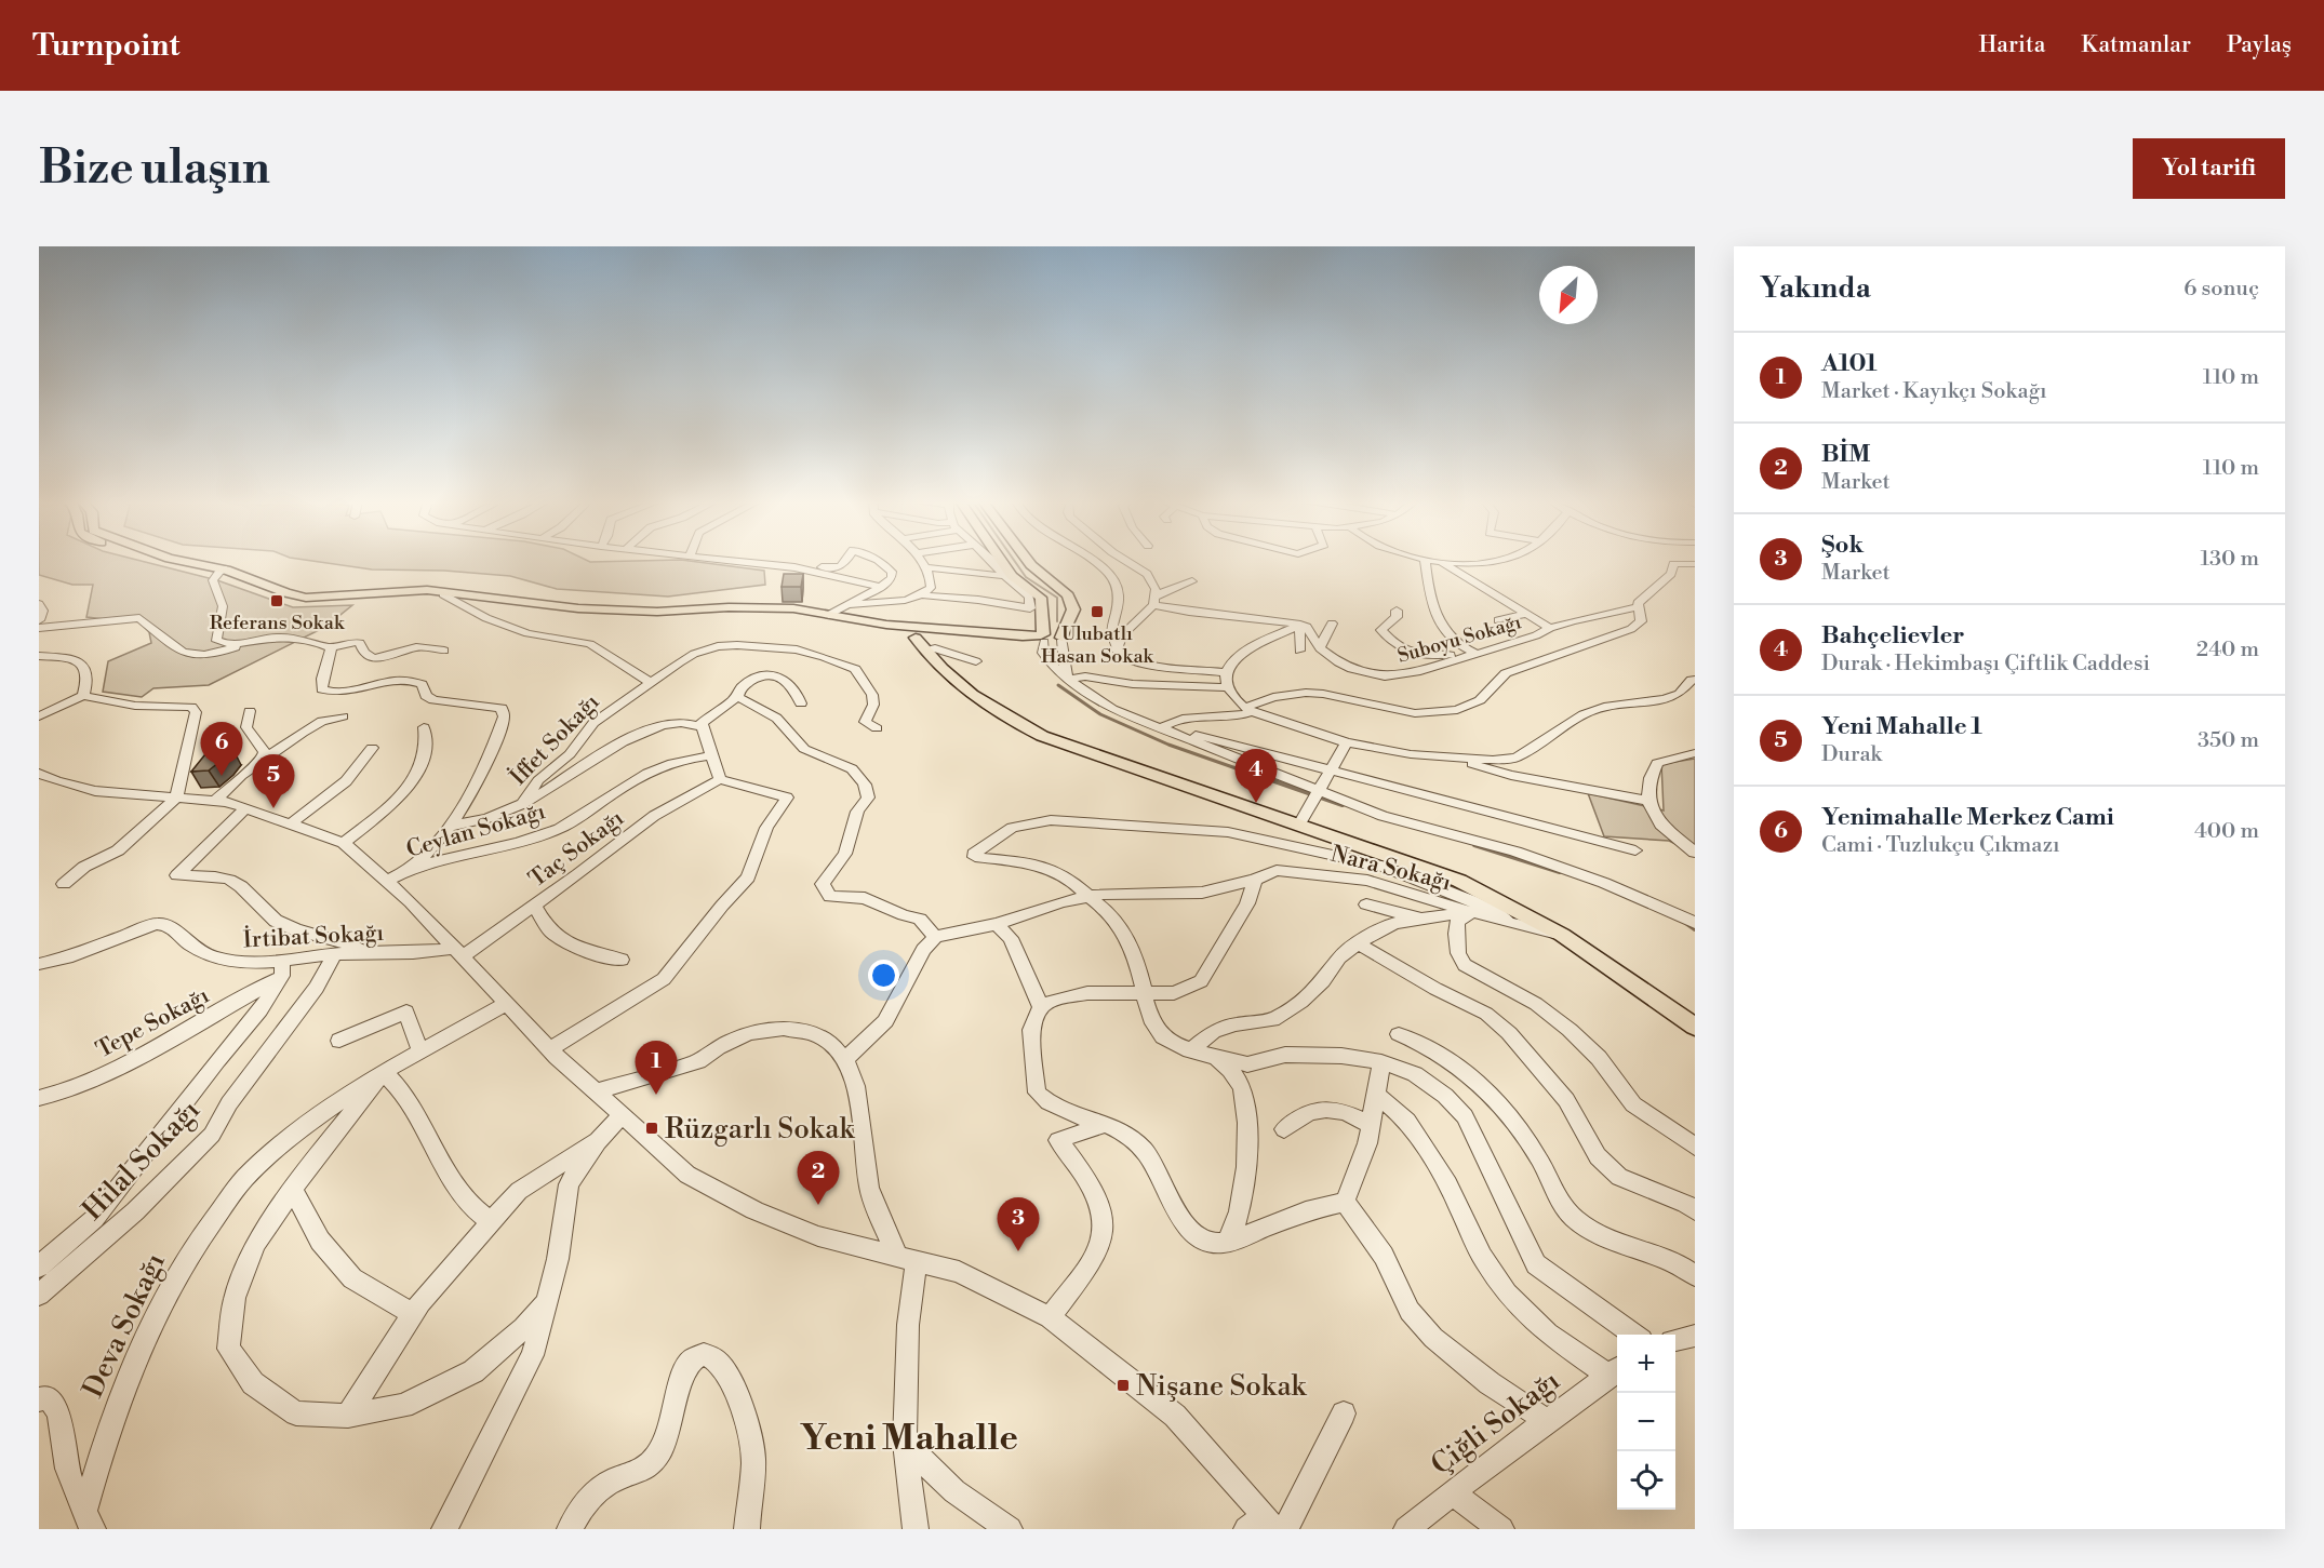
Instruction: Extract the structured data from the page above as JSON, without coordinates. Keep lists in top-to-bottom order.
{
  "streets": {
    "street": [
      "Suboyu Sokağı",
      "İffet Sokağı",
      "Ceylan Sokağı",
      "Taç Sokağı",
      "Nara Sokağı",
      "İrtibat Sokağı",
      "Tepe Sokağı",
      "Hilal Sokağı",
      "Deva Sokağı",
      "Çiğli Sokağı"
    ]
  },
  "crossings": [
    ["Taç Sokağı", "İrtibat Sokağı"],
    ["İrtibat Sokağı", "Tepe Sokağı"],
    ["İrtibat Sokağı", "Hilal Sokağı"]
  ],
  "districts": ["Yeni Mahalle"],
  "places": {
    "transit": [
      "Referans Sokak",
      "Ulubatlı Hasan Sokak",
      "Rüzgarlı Sokak",
      "Nişane Sokak"
    ]
  },
  "north": "bottom left",
  "page": {
    "header": "Turnpoint",
    "nav": ["Harita", "Katmanlar", "Paylaş"],
    "buttons": "Yol tarifi",
    "title": "Bize ulaşın",
    "heading": ["Yakında", "6 sonuç"],
    "list": [
      {
        "mark": "1",
        "name": "A101",
        "note": "Market · Kayıkçı Sokağı",
        "value": "110 m"
      },
      {
        "mark": "2",
        "name": "BİM",
        "note": "Market",
        "value": "110 m"
      },
      {
        "mark": "3",
        "name": "Şok",
        "note": "Market",
        "value": "130 m"
      },
      {
        "mark": "4",
        "name": "Bahçelievler",
        "note": "Durak · Hekimbaşı Çiftlik Caddesi",
        "value": "240 m"
      },
      {
        "mark": "5",
        "name": "Yeni Mahalle 1",
        "note": "Durak",
        "value": "350 m"
      },
      {
        "mark": "6",
        "name": "Yenimahalle Merkez Cami",
        "note": "Cami · Tuzlukçu Çıkmazı",
        "value": "400 m"
      }
    ],
    "pins": [
      "6",
      "4",
      "5",
      "1",
      "2",
      "3"
    ],
    "map_buttons": ["+", "−"]
  }
}
